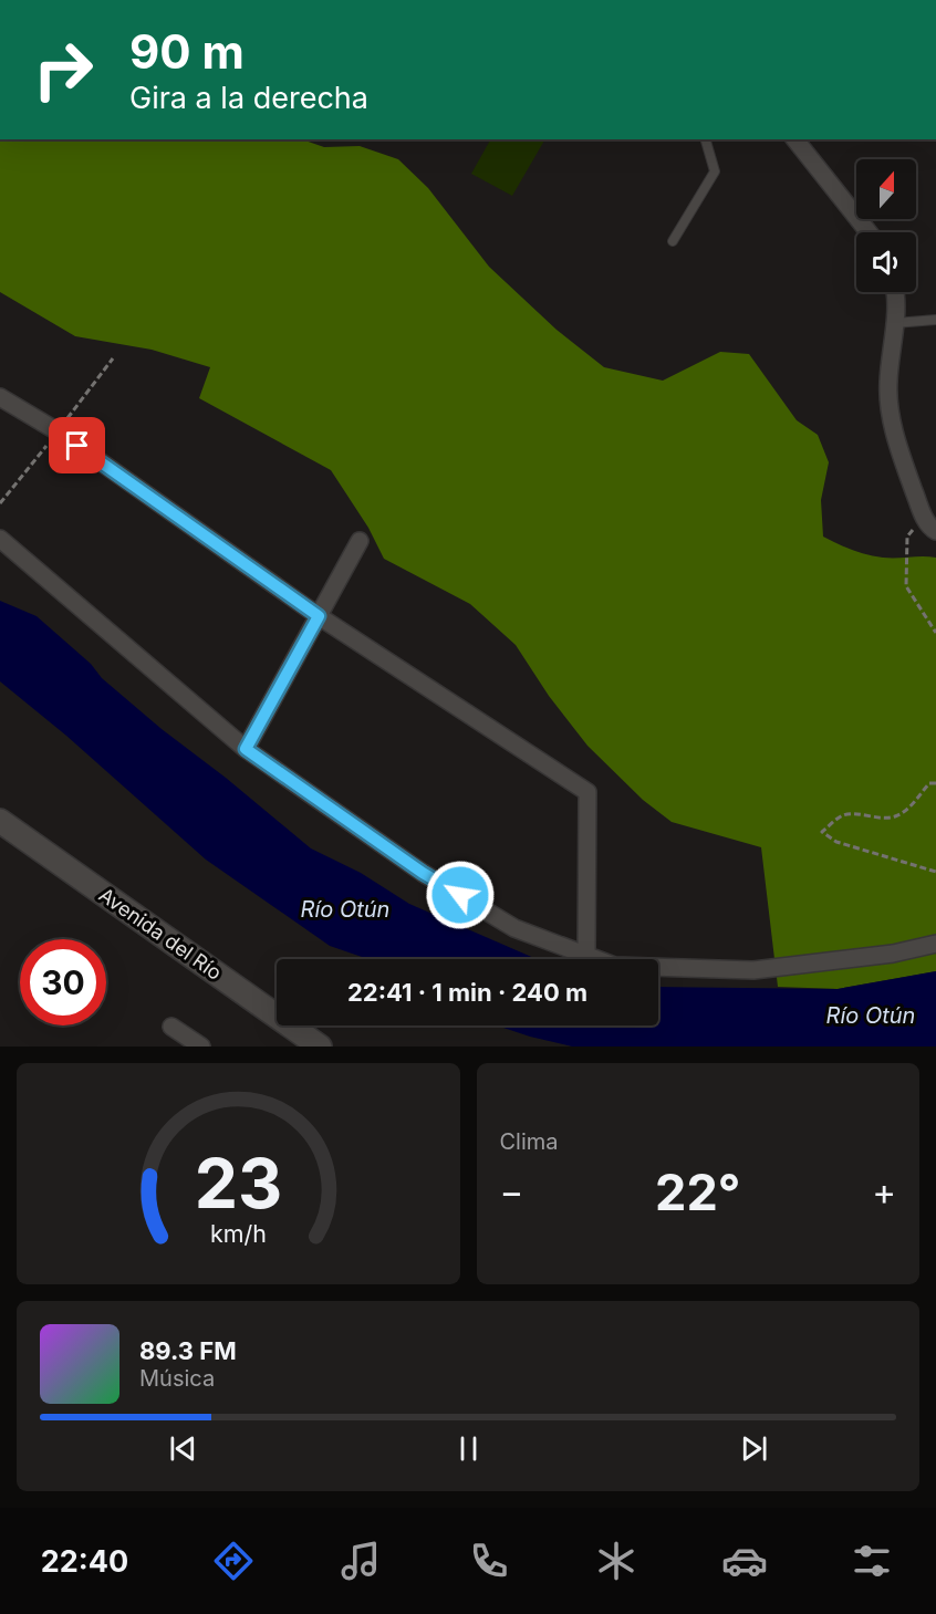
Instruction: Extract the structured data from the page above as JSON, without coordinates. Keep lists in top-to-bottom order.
{
  "streets": {
    "main road": ["Avenida del Río"]
  },
  "water": ["Río Otún"],
  "north": "top",
  "page": {
    "turn": ["90 m", "Gira a la derecha"],
    "limit": "30",
    "trip": "22:41 · 1 min · 240 m",
    "tile": "Clima",
    "heat": ["−", "22°", "+"],
    "song": ["89.3 FM", "Música"],
    "tabs": "22:40",
    "gauge": ["23", "km/h"]
  }
}
